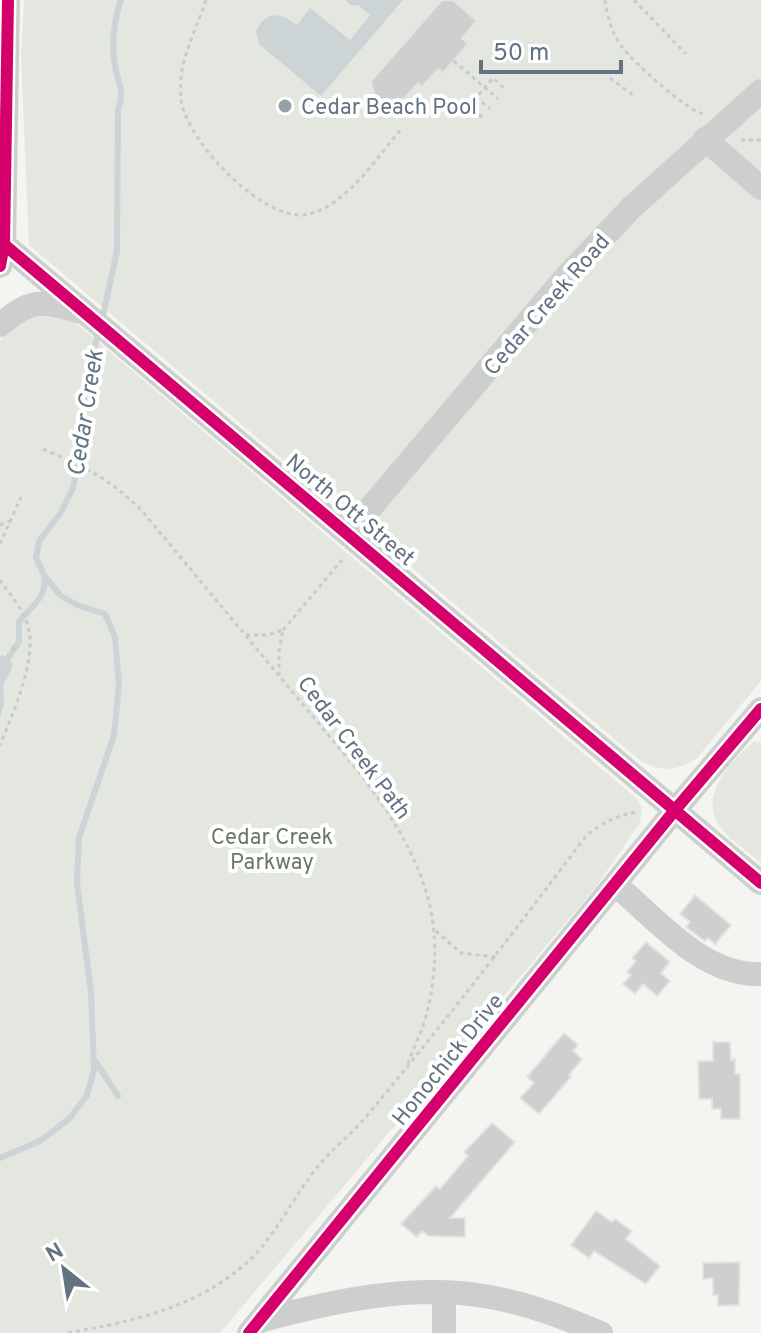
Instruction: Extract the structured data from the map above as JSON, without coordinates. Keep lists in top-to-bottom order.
{
  "streets": {
    "street": ["Cedar Creek Road", "North Ott Street", "Honochick Drive"],
    "path": ["Cedar Creek Path"]
  },
  "crossings": [
    ["Cedar Creek Road", "North Ott Street"],
    ["North Ott Street", "Honochick Drive"]
  ],
  "water": ["Cedar Creek"],
  "parks": ["Cedar Creek Parkway"],
  "places": ["Cedar Beach Pool"],
  "scale_bar": "50 m",
  "north": "top left"
}
